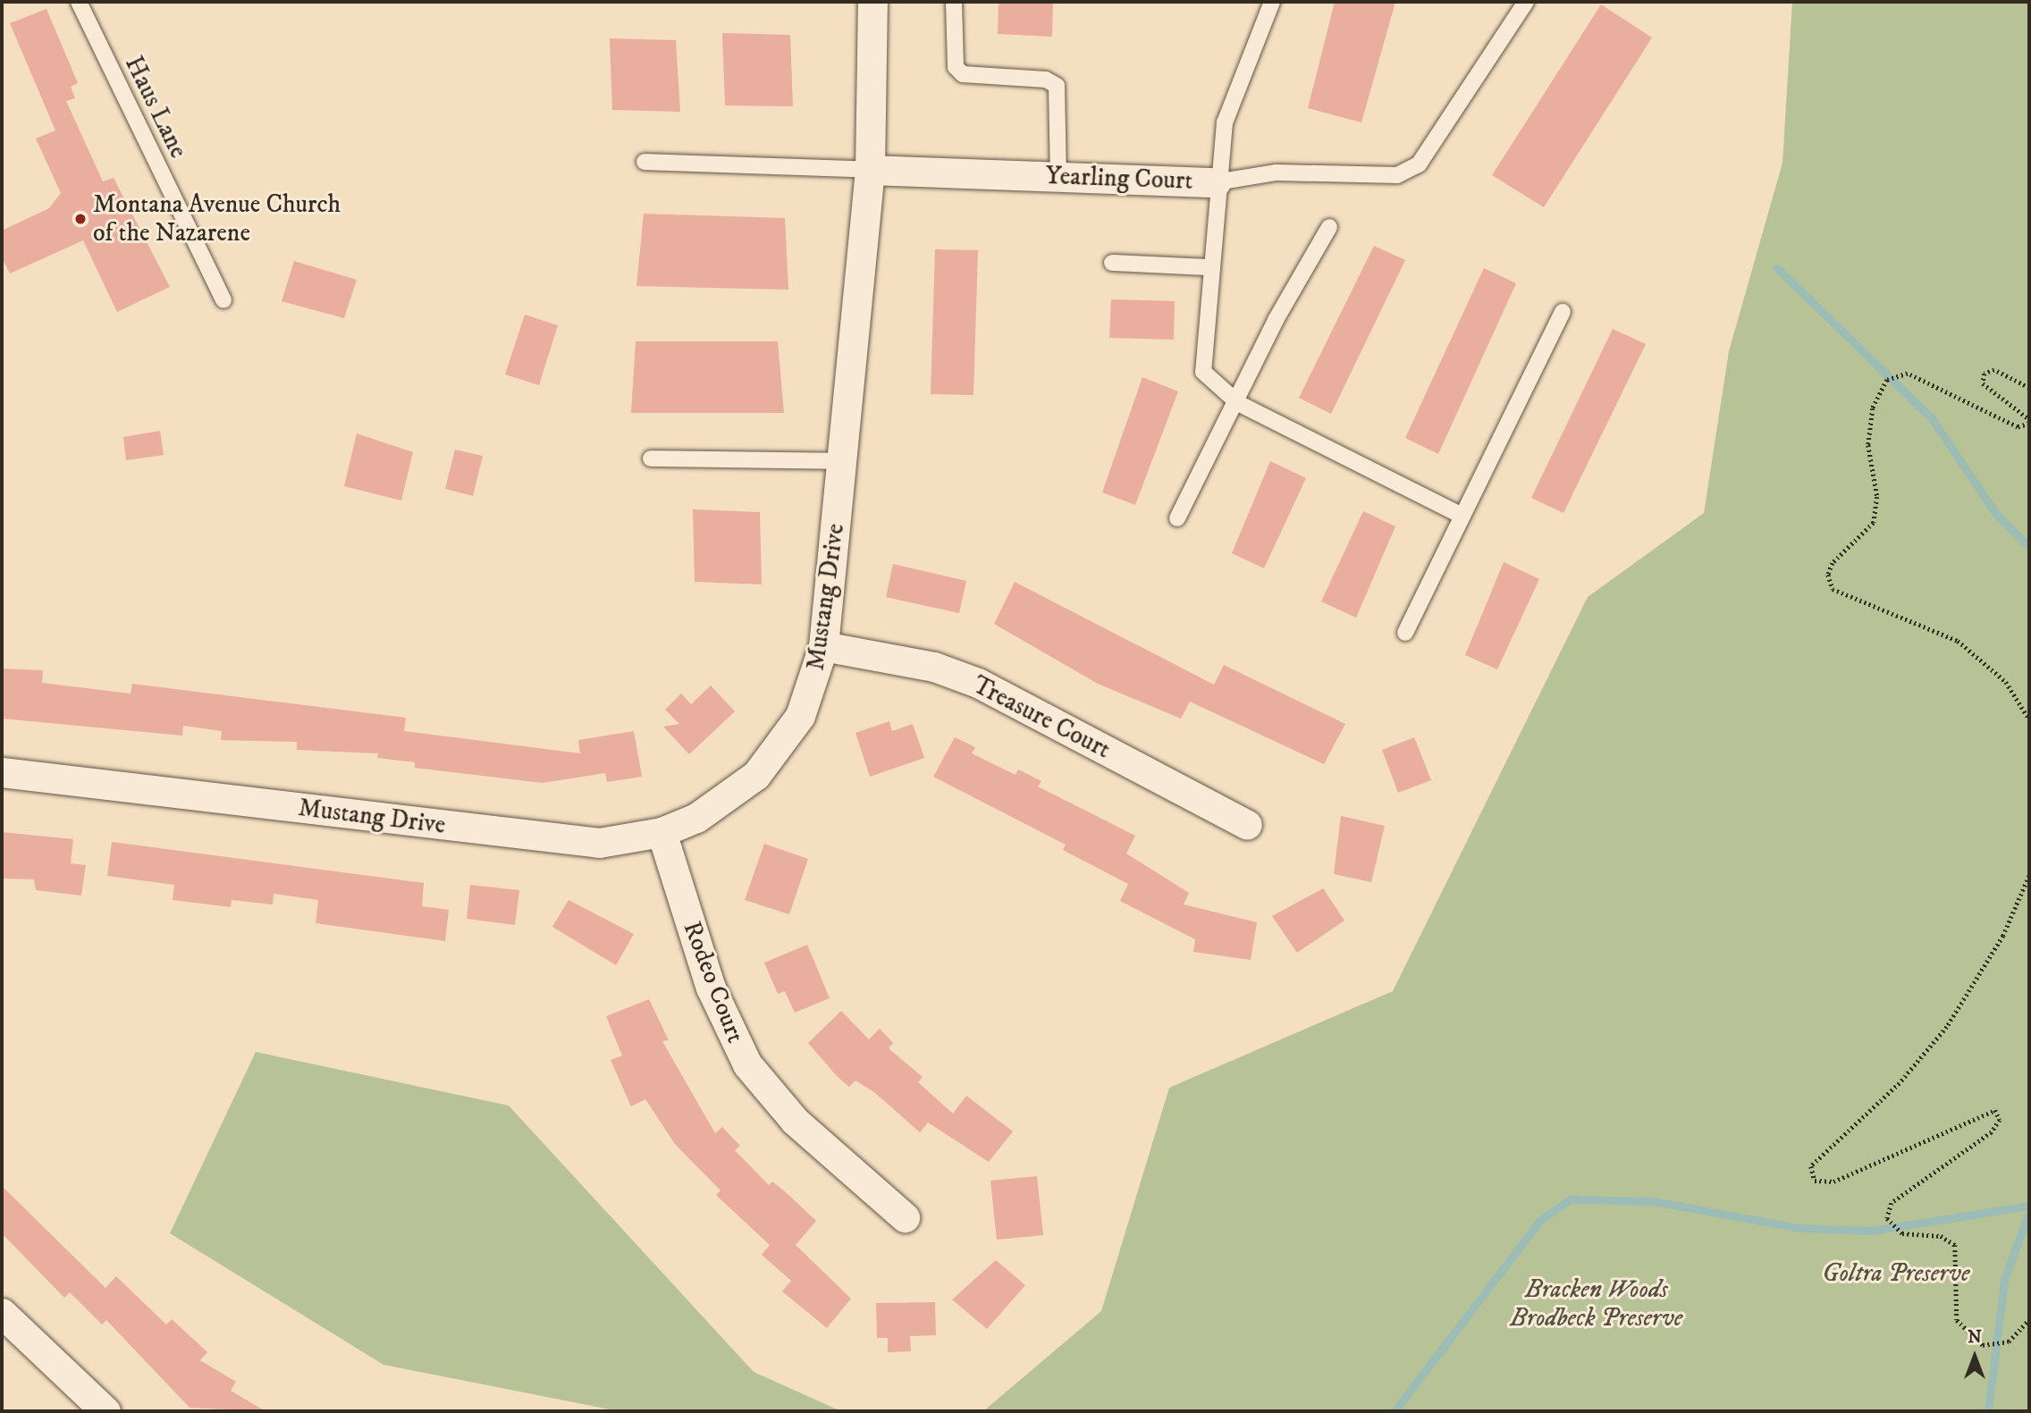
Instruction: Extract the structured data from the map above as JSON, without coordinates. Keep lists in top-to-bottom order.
{
  "streets": {
    "street": [
      "Yearling Court",
      "Mustang Drive",
      "Treasure Court",
      "Rodeo Court"
    ],
    "lane": ["Haus Lane"]
  },
  "crossings": [
    ["Yearling Court", "Mustang Drive"],
    ["Mustang Drive", "Treasure Court"],
    ["Mustang Drive", "Rodeo Court"]
  ],
  "parks": ["Goltra Preserve", "Bracken Woods Brodbeck Preserve"],
  "places": ["Montana Avenue Church of the Nazarene"],
  "north": "top"
}
